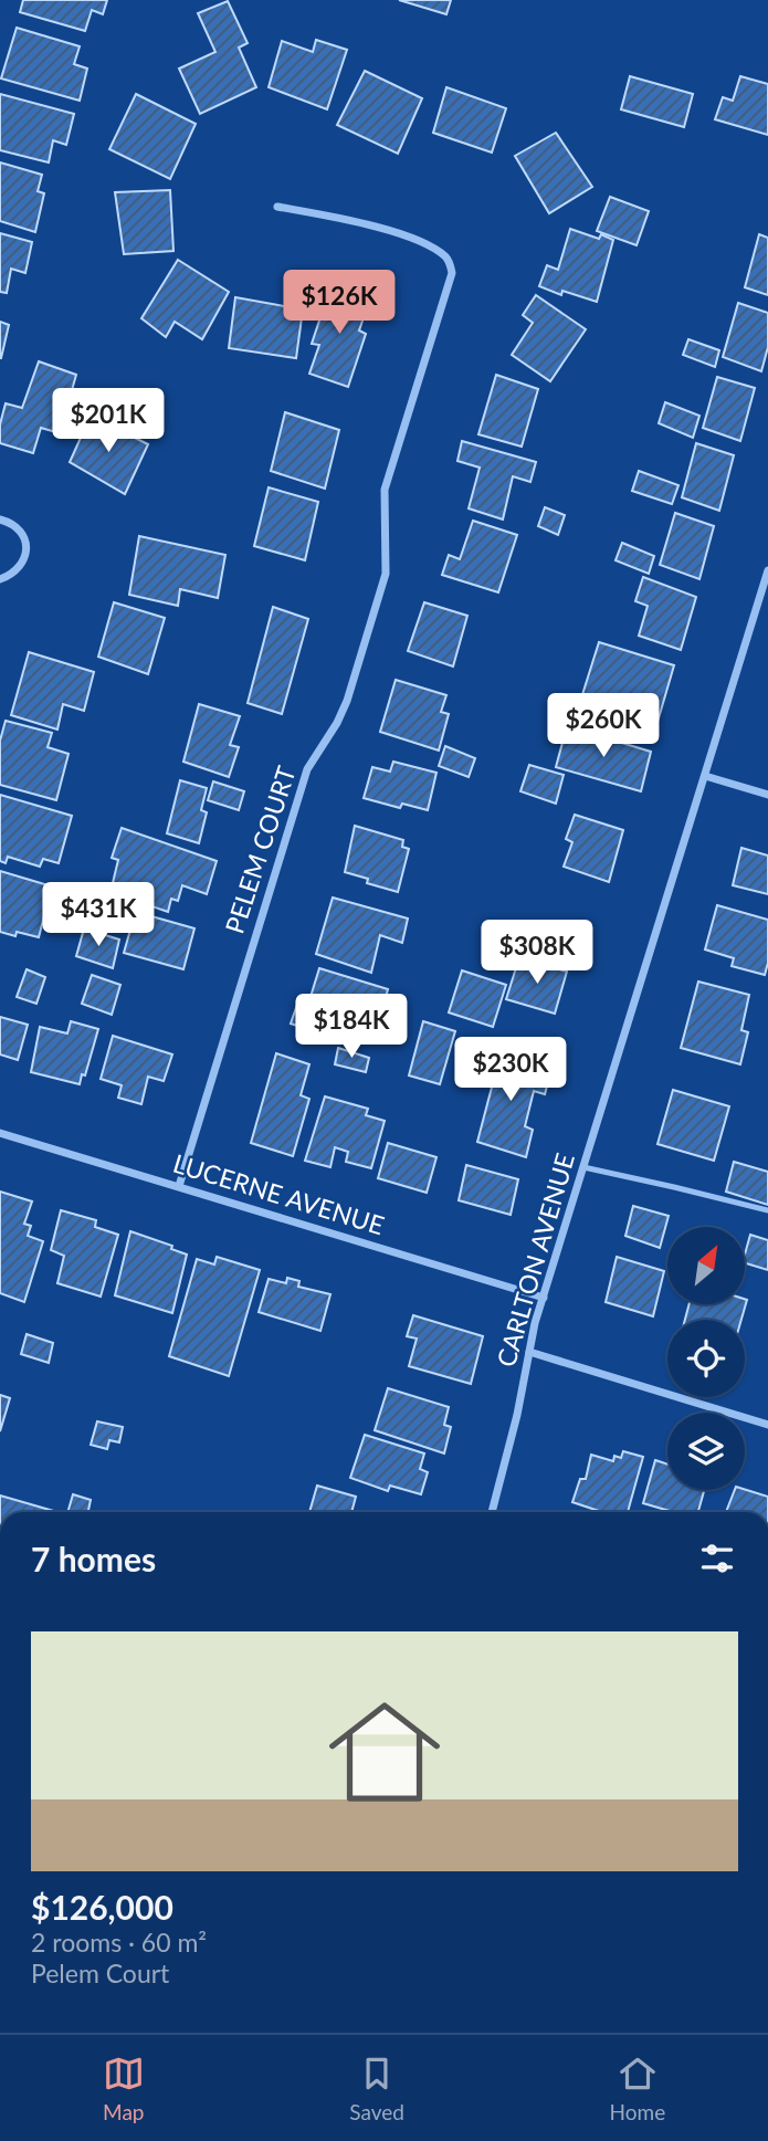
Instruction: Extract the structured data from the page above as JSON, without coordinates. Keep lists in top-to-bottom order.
{
  "streets": {
    "street": ["PELEM COURT", "LUCERNE AVENUE", "CARLTON AVENUE"]
  },
  "crossings": [
    ["PELEM COURT", "LUCERNE AVENUE"],
    ["LUCERNE AVENUE", "CARLTON AVENUE"]
  ],
  "north": "top right",
  "page": {
    "price": [
      "$126K",
      "$201K",
      "$260K",
      "$431K",
      "$308K",
      "$184K",
      "$230K"
    ],
    "heading": "7 homes",
    "list": [
      {
        "name": "$126,000",
        "note": "2 rooms · 60 m² · Pelem Court"
      }
    ],
    "tabs": ["Map", "Saved", "Home"]
  }
}
